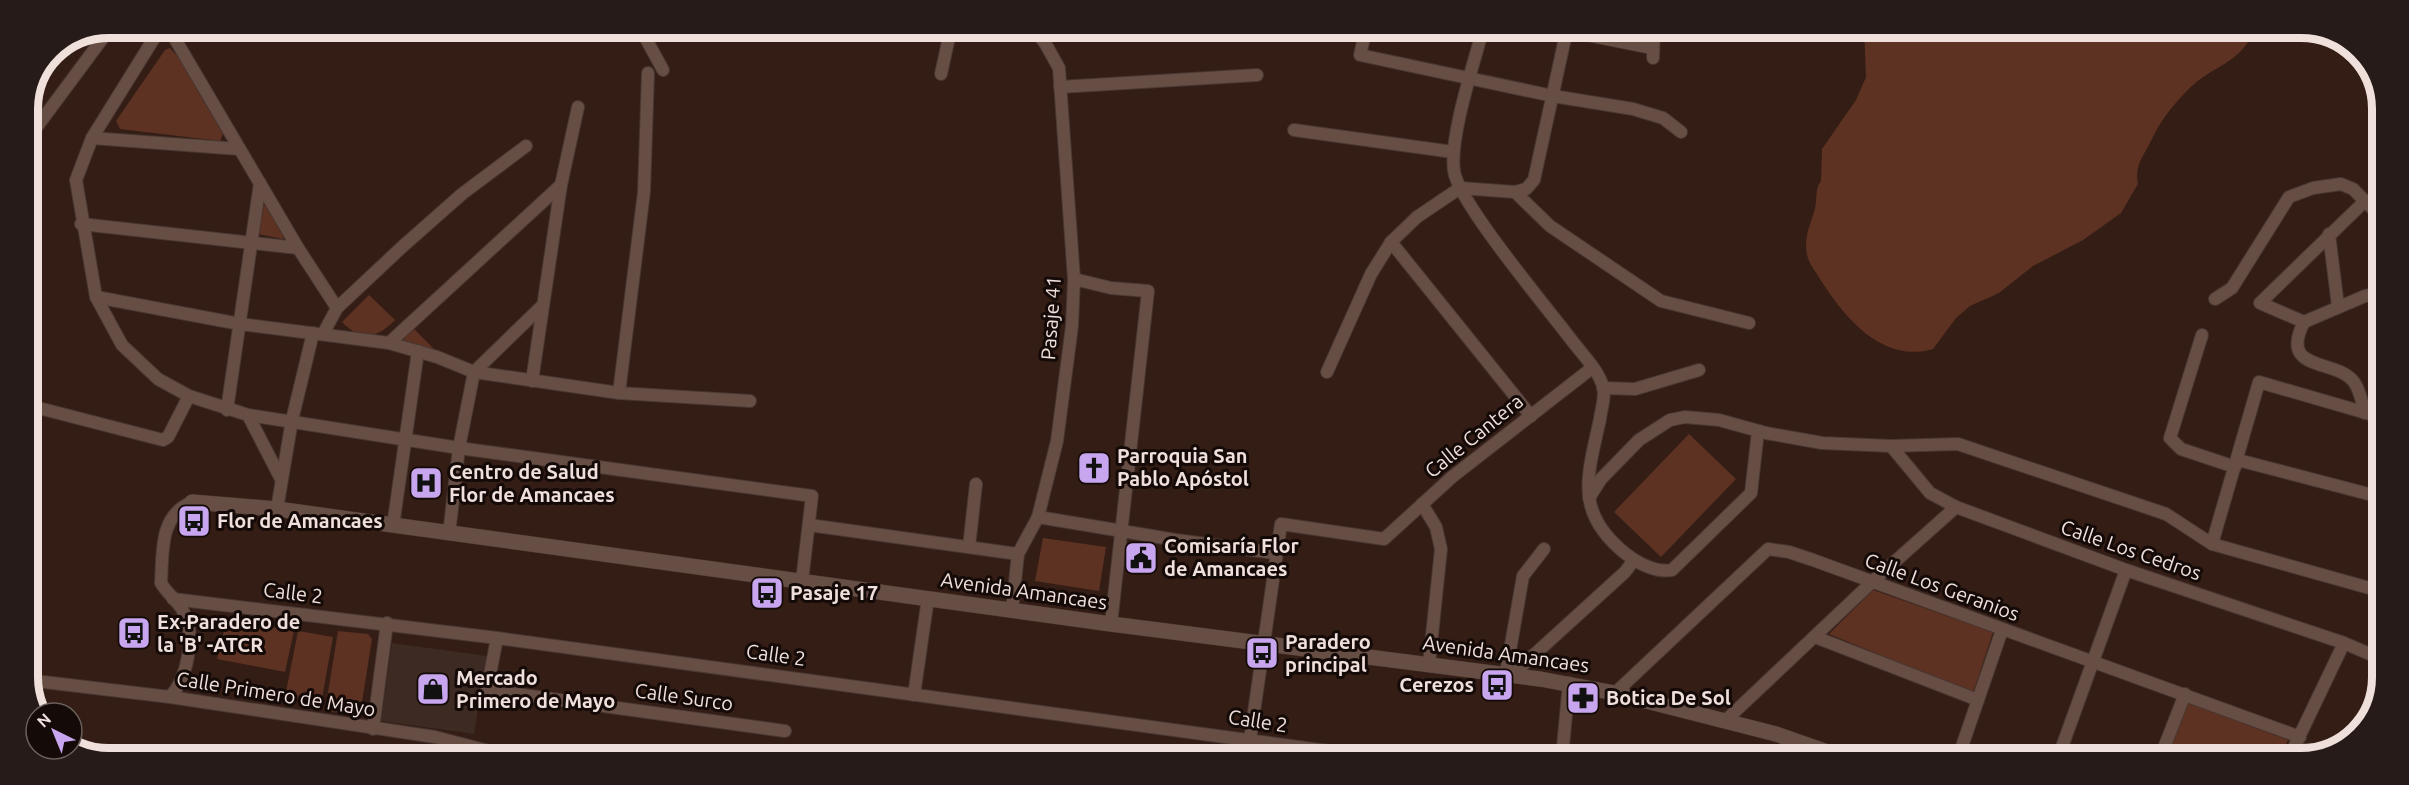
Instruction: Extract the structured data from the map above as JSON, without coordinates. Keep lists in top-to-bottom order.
{
  "streets": {
    "street": [
      "Pasaje 41",
      "Calle Cantera",
      "Calle Los Cedros",
      "Calle Los Geranios",
      "Avenida Amancaes",
      "Calle 2",
      "Calle Primero de Mayo",
      "Calle Surco"
    ]
  },
  "crossings": [
    ["Pasaje 41", "Avenida Amancaes"],
    ["Calle Los Geranios", "Avenida Amancaes"],
    ["Calle 2", "Calle Surco"]
  ],
  "places": {
    "church": ["Parroquia San Pablo Apóstol"],
    "hospital": ["Centro de Salud Flor de Amancaes"],
    "bus stop": [
      "Flor de Amancaes",
      "Pasaje 17",
      "Ex-Paradero de la 'B' -ATCR",
      "Paradero principal",
      "Cerezos"
    ],
    "public building": ["Comisaría Flor de Amancaes"],
    "shop": ["Mercado Primero de Mayo"],
    "pharmacy": ["Botica De Sol"]
  },
  "north": "top left"
}
